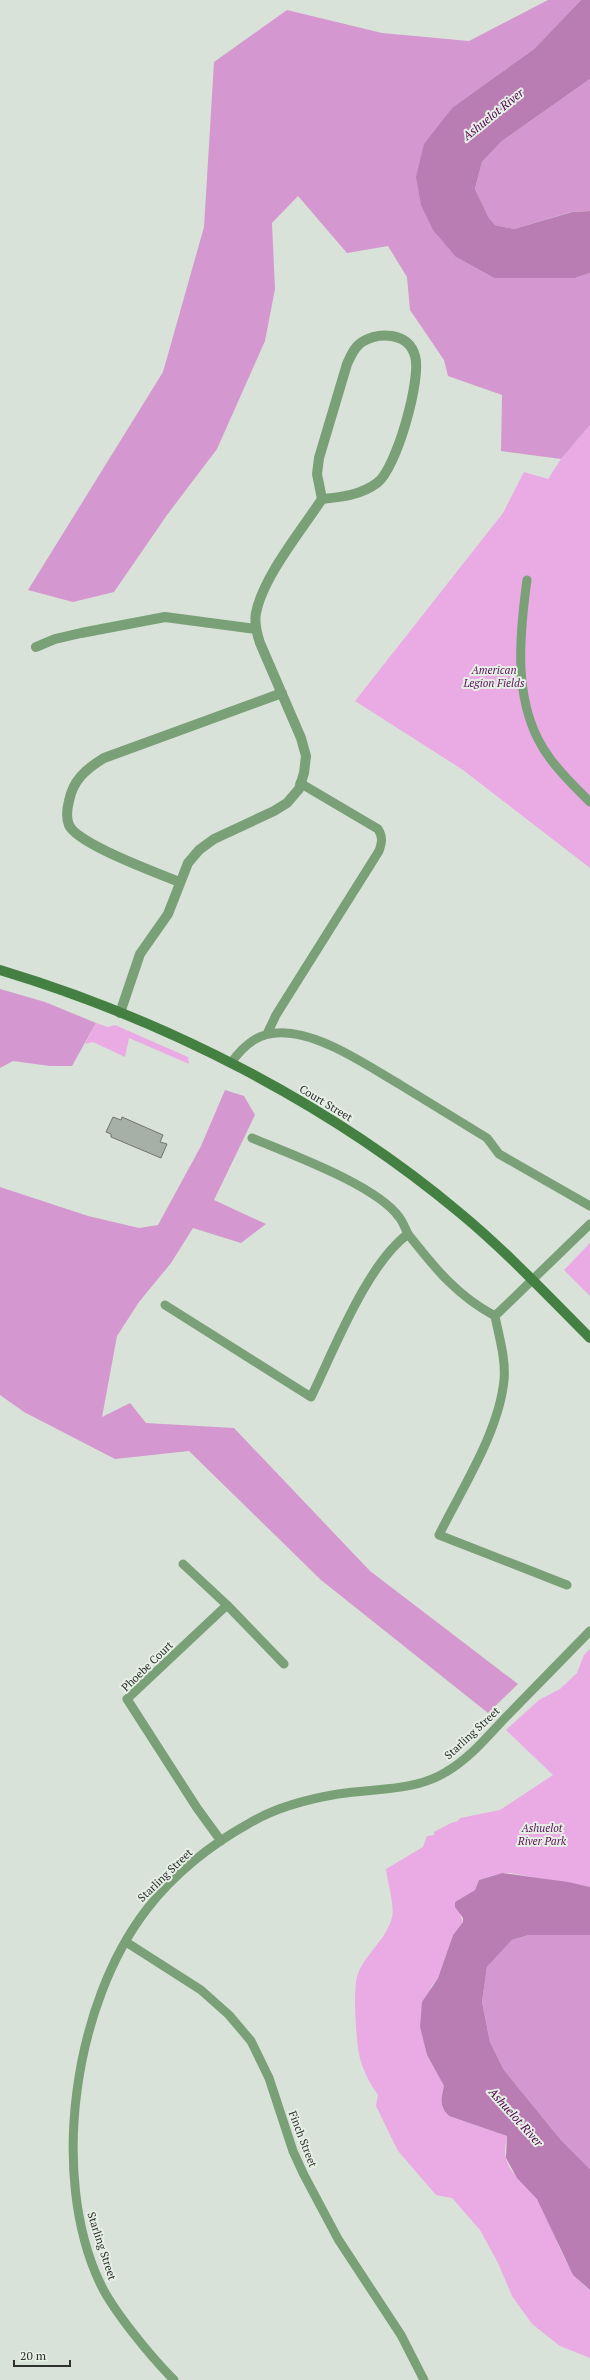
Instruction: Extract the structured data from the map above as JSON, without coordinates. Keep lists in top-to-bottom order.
{
  "streets": {
    "main road": ["Court Street"],
    "lane": ["Phoebe Court", "Starling Street", "Finch Street"]
  },
  "crossings": [
    ["Phoebe Court", "Starling Street"],
    ["Starling Street", "Finch Street"]
  ],
  "water": ["Ashuelot River"],
  "parks": ["American Legion Fields", "Ashuelot River Park"],
  "scale_bar": "20 m"
}
